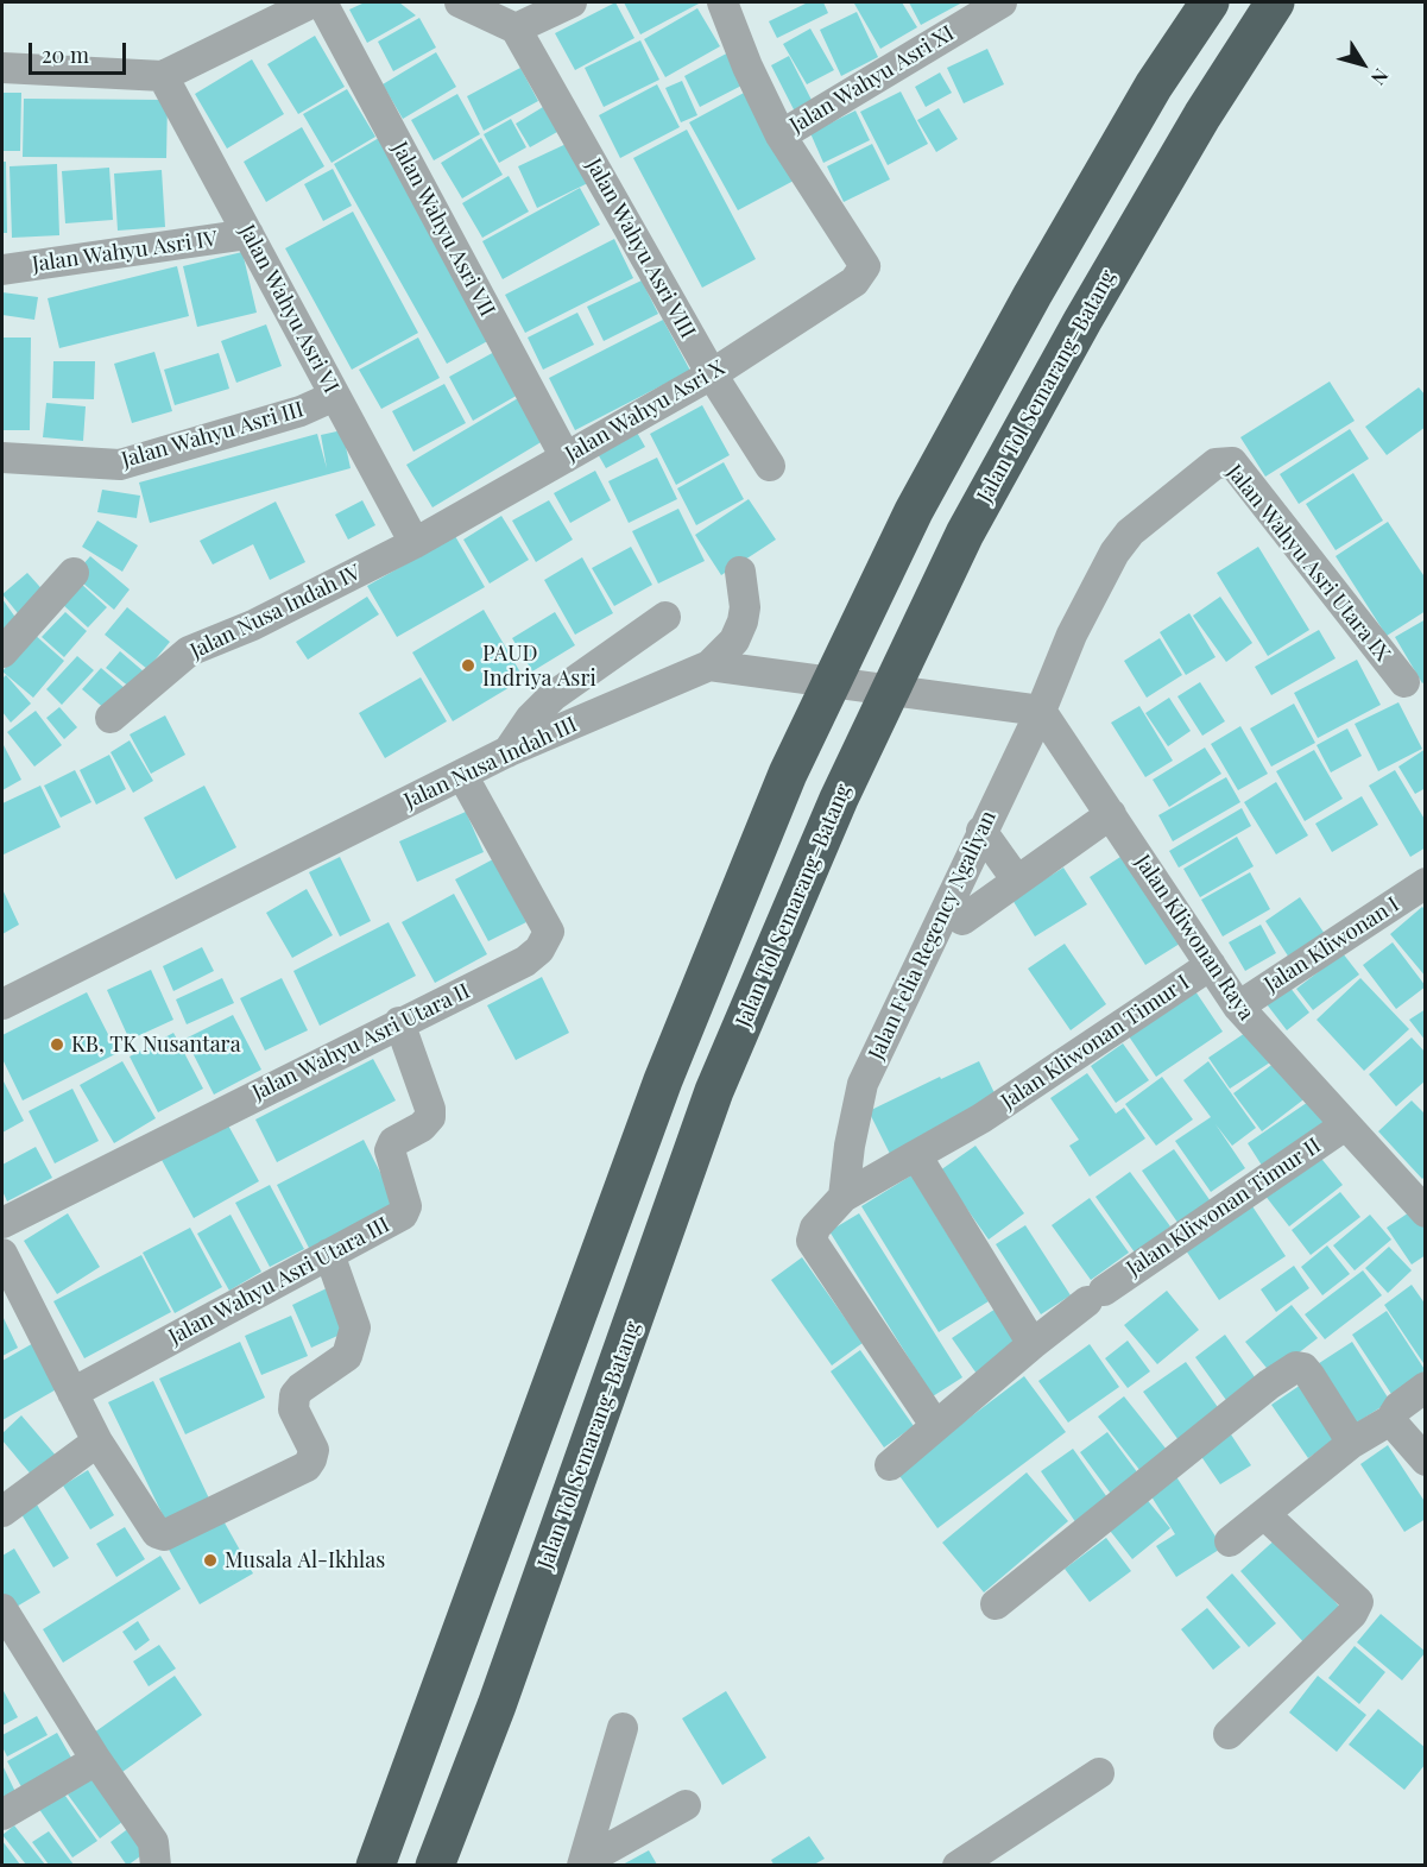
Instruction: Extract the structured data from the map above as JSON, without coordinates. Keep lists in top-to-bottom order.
{
  "streets": {
    "highway": ["Jalan Tol Semarang–Batang"],
    "street": [
      "Jalan Wahyu Asri XI",
      "Jalan Wahyu Asri VII",
      "Jalan Wahyu Asri VIII",
      "Jalan Wahyu Asri IV",
      "Jalan Wahyu Asri VI",
      "Jalan Wahyu Asri X",
      "Jalan Wahyu Asri III",
      "Jalan Wahyu Asri Utara IX",
      "Jalan Nusa Indah IV",
      "Jalan Nusa Indah III",
      "Jalan Felia Regency Ngaliyan",
      "Jalan Kliwonan Raya",
      "Jalan Kliwonan I",
      "Jalan Wahyu Asri Utara II",
      "Jalan Kliwonan Timur I",
      "Jalan Kliwonan Timur II",
      "Jalan Wahyu Asri Utara III"
    ]
  },
  "crossings": [
    ["Jalan Wahyu Asri XI", "Jalan Wahyu Asri X"],
    ["Jalan Wahyu Asri VII", "Jalan Wahyu Asri X"],
    ["Jalan Wahyu Asri VIII", "Jalan Wahyu Asri X"],
    ["Jalan Wahyu Asri IV", "Jalan Wahyu Asri VI"],
    ["Jalan Wahyu Asri VI", "Jalan Wahyu Asri X"],
    ["Jalan Wahyu Asri VI", "Jalan Wahyu Asri III"],
    ["Jalan Wahyu Asri VI", "Jalan Nusa Indah IV"],
    ["Jalan Wahyu Asri X", "Jalan Nusa Indah IV"],
    ["Jalan Wahyu Asri Utara IX", "Jalan Felia Regency Ngaliyan"],
    ["Jalan Wahyu Asri Utara IX", "Jalan Kliwonan Raya"],
    ["Jalan Nusa Indah III", "Jalan Wahyu Asri Utara II"],
    ["Jalan Felia Regency Ngaliyan", "Jalan Kliwonan Raya"],
    ["Jalan Kliwonan Raya", "Jalan Kliwonan I"],
    ["Jalan Kliwonan Raya", "Jalan Kliwonan Timur I"],
    ["Jalan Kliwonan Raya", "Jalan Kliwonan Timur II"],
    ["Jalan Wahyu Asri Utara II", "Jalan Wahyu Asri Utara III"]
  ],
  "places": ["PAUD Indriya Asri", "KB, TK Nusantara", "Musala Al-Ikhlas"],
  "scale_bar": "20 m",
  "north": "bottom right"
}
